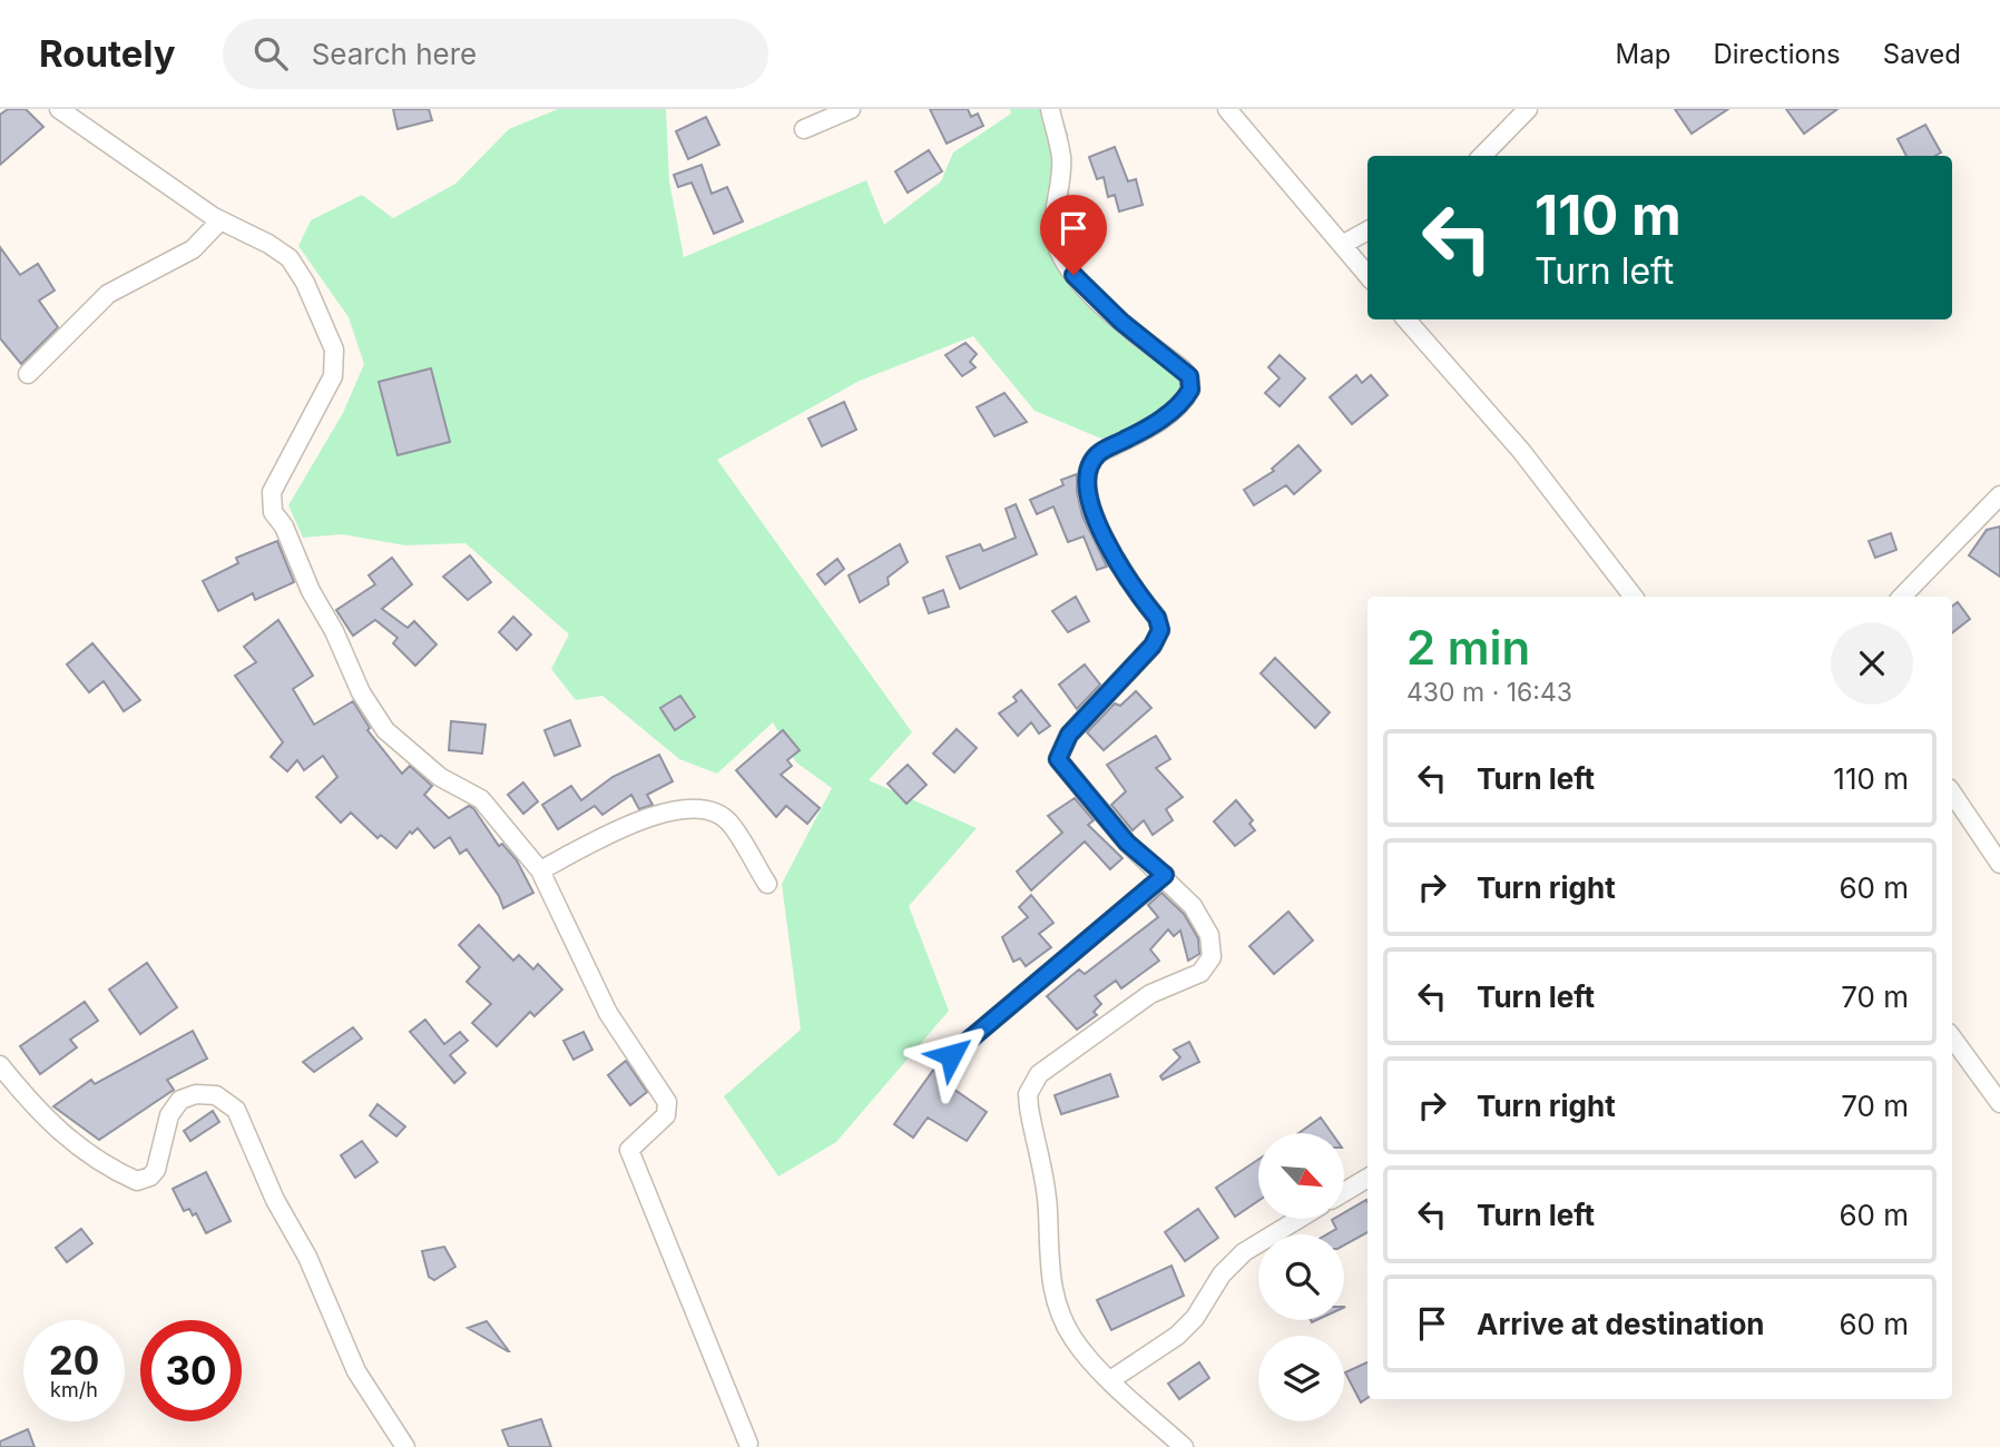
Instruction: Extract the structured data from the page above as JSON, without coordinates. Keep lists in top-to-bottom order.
{
  "north": "bottom right",
  "page": {
    "header": "Routely",
    "search": "Search here",
    "nav": ["Map", "Directions", "Saved"],
    "turn": ["110 m", "Turn left"],
    "heading": ["2 min", "430 m · 16:43"],
    "list": [
      {
        "name": "Turn left",
        "value": "110 m"
      },
      {
        "name": "Turn right",
        "value": "60 m"
      },
      {
        "name": "Turn left",
        "value": "70 m"
      },
      {
        "name": "Turn right",
        "value": "70 m"
      },
      {
        "name": "Turn left",
        "value": "60 m"
      },
      {
        "name": "Arrive at destination",
        "value": "60 m"
      }
    ],
    "speed": "20 km/h",
    "limit": "30"
  }
}
